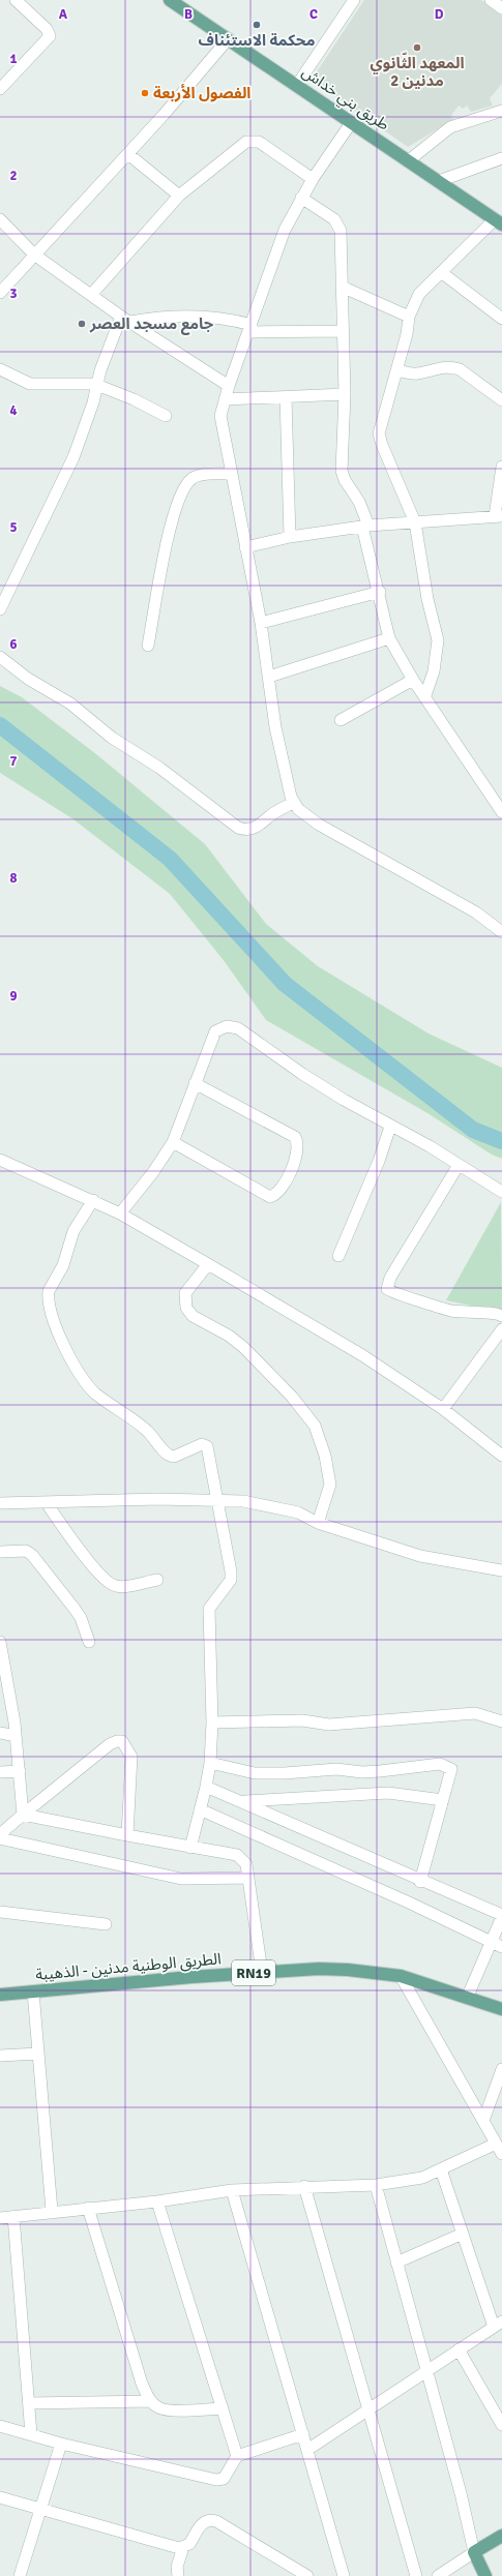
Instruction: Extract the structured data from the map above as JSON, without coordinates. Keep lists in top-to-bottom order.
{
  "streets": {
    "main road": ["طريق بني خداش", "الطريق الوطنية مدنين - الذهيبة", "RN19"]
  },
  "places": [
    "محكمة الاستئناف",
    "المعهد الثّانوي مدنين 2",
    "الفصول الأربعة",
    "جامع مسجد العصر"
  ],
  "grid": {
    "columns": [
      "A",
      "B",
      "C",
      "D"
    ],
    "rows": [
      "1",
      "2",
      "3",
      "4",
      "5",
      "6",
      "7",
      "8",
      "9"
    ]
  }
}
